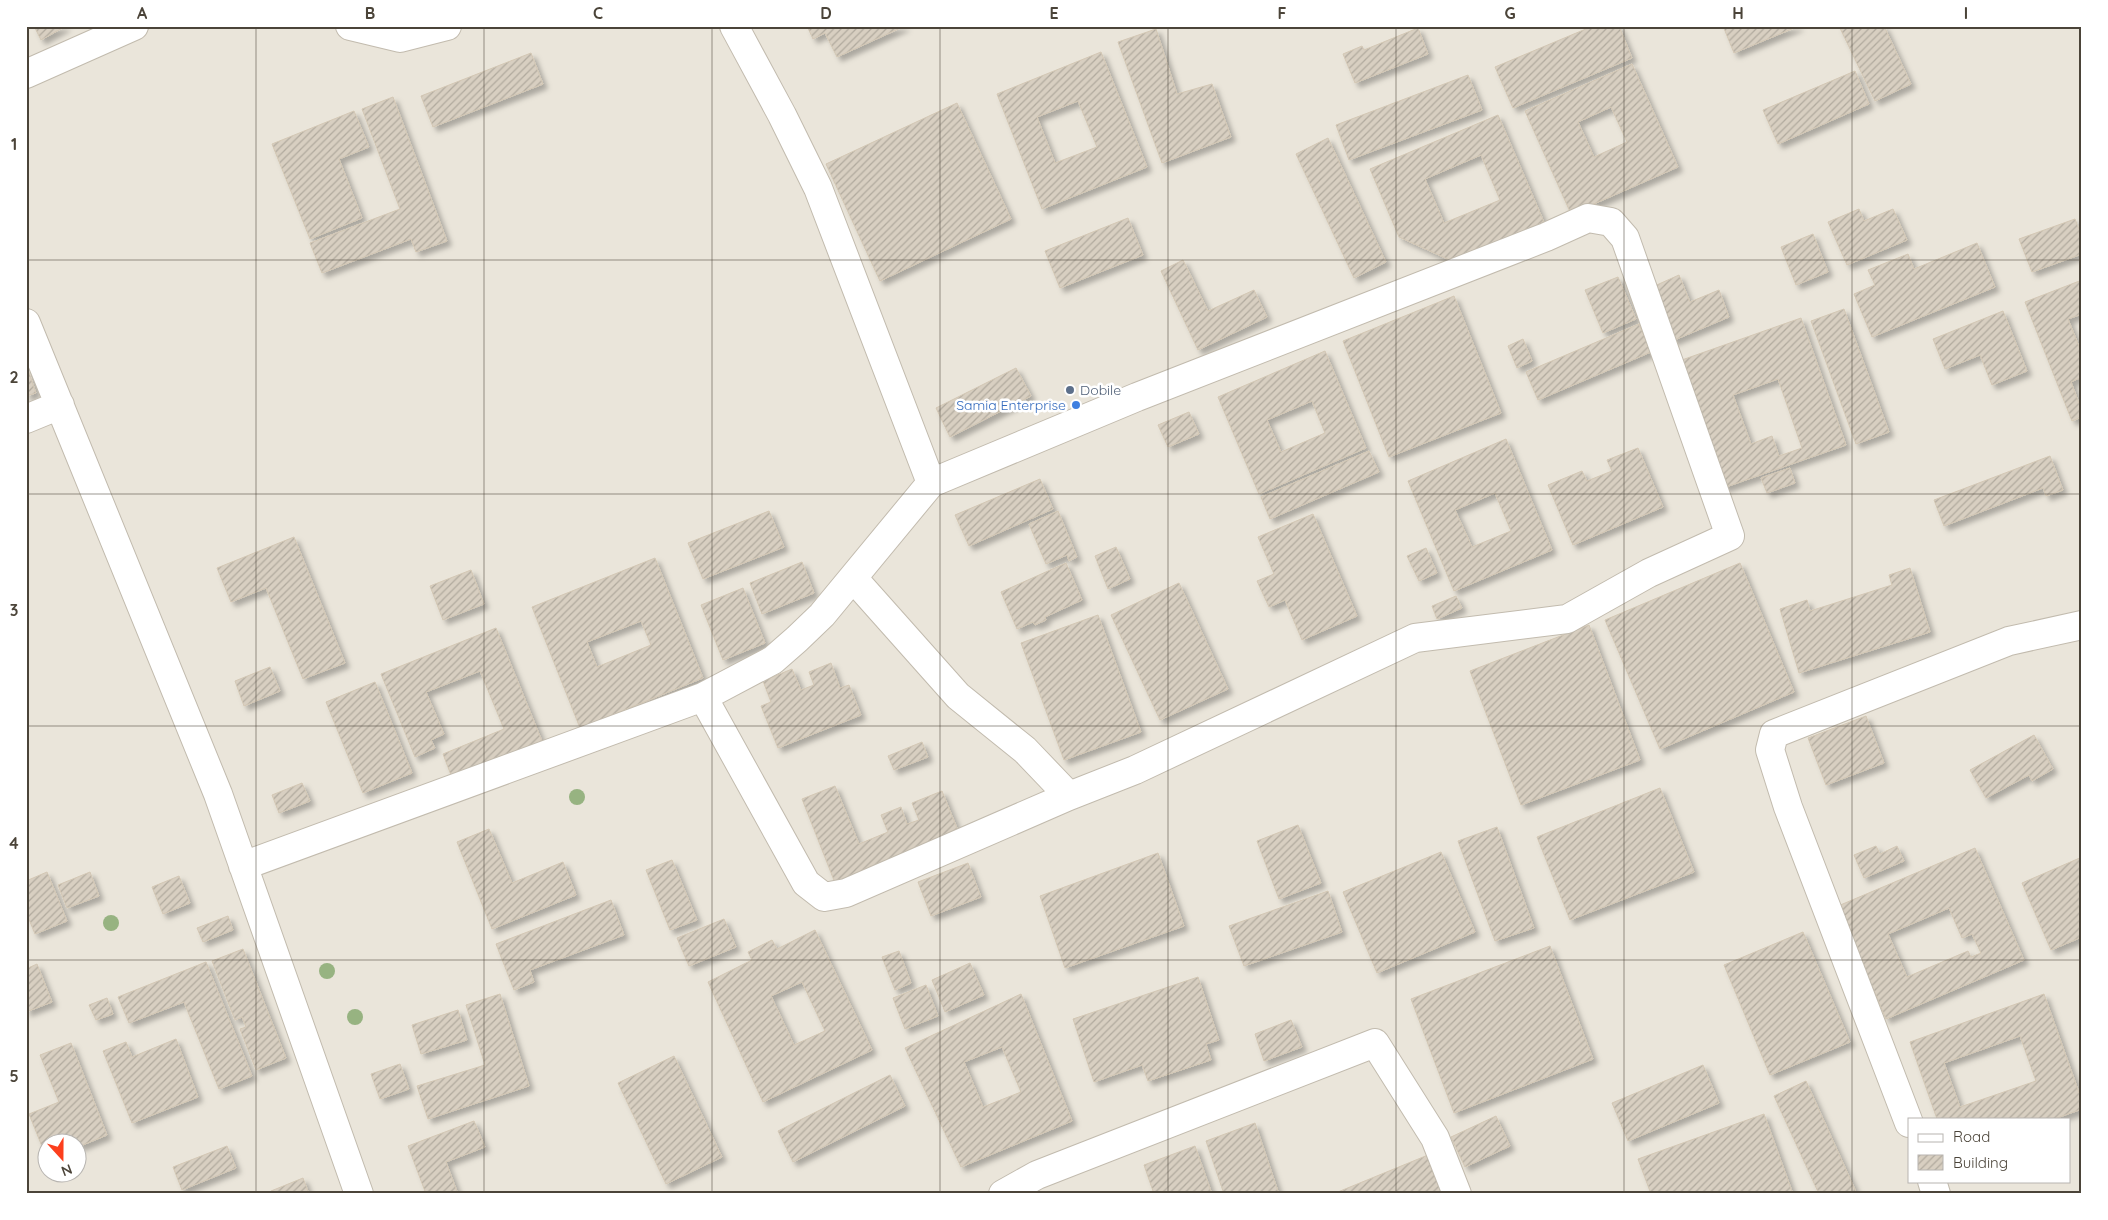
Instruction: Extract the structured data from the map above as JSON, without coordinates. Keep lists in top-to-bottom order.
{
  "places": ["Dobile", "Samia Enterprise"],
  "legend": ["Road", "Building"],
  "north": "bottom",
  "grid": {
    "columns": [
      "A",
      "B",
      "C",
      "D",
      "E",
      "F",
      "G",
      "H",
      "I"
    ],
    "rows": [
      "1",
      "2",
      "3",
      "4",
      "5"
    ]
  }
}
